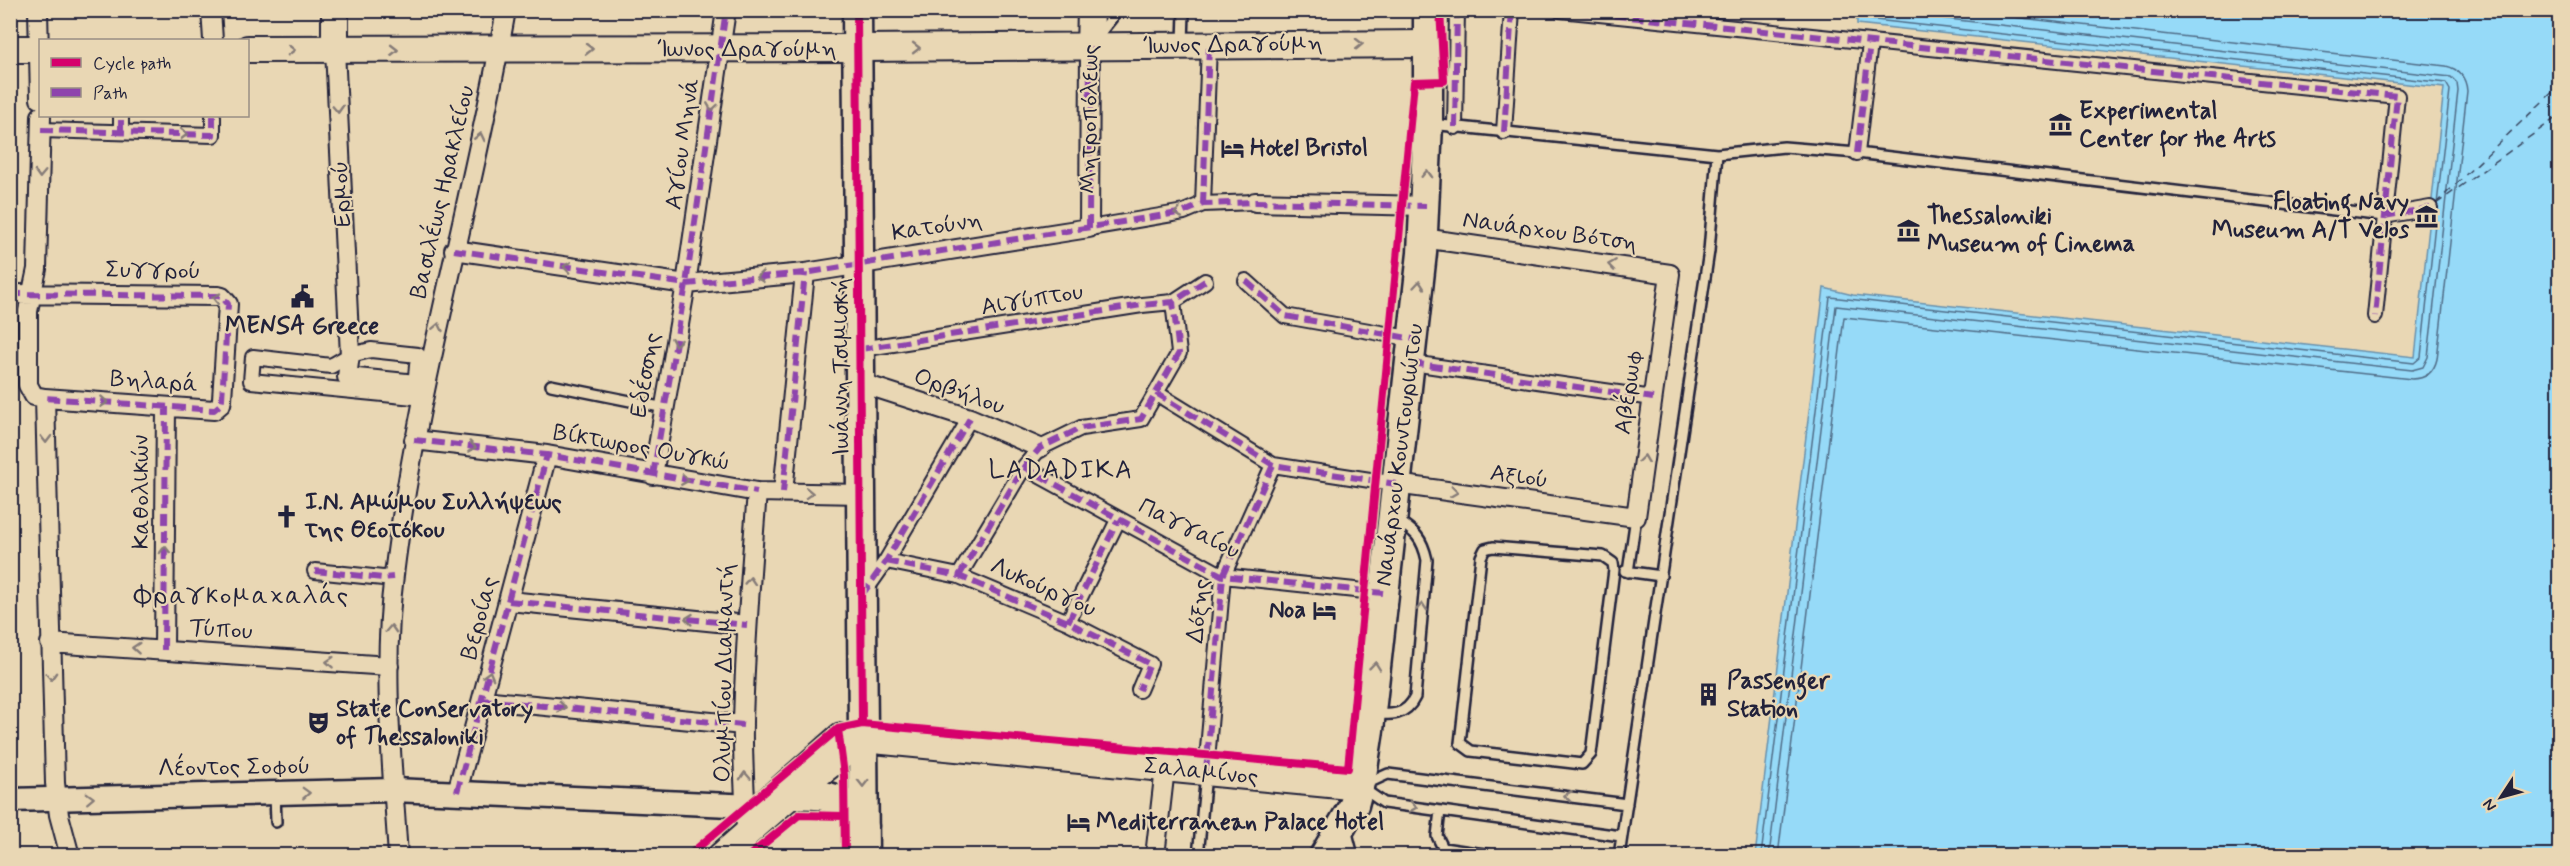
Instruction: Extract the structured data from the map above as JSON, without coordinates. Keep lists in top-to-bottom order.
{
  "streets": {
    "main road": [
      "Ίωνος Δραγούμη",
      "Μητροπόλεως",
      "Ερμού",
      "Ιωάννη Τσιμισκή",
      "Ναυάρχου Κουντουριώτου",
      "Σαλαμίνος"
    ],
    "street": [
      "Αγίου Μηνά",
      "Βασιλέως Ηρακλείου",
      "Κατούνη",
      "Ναυάρχου Βότση",
      "Συγγρού",
      "Αιγύπτου",
      "Εδέσσης",
      "Βηλαρά",
      "Ορβήλου",
      "Αβέρωφ",
      "Βίκτωρος Ουγκώ",
      "Αξιού",
      "Καθολικών",
      "Παγγαίου",
      "Λυκούργου",
      "Δόξης",
      "Βεροίας",
      "Τύπου",
      "Ολυμπίου Διαμαντή",
      "Λέοντος Σοφού"
    ]
  },
  "crossings": [
    ["Ίωνος Δραγούμη", "Μητροπόλεως"],
    ["Ίωνος Δραγούμη", "Αγίου Μηνά"],
    ["Ίωνος Δραγούμη", "Βασιλέως Ηρακλείου"],
    ["Ίωνος Δραγούμη", "Ερμού"],
    ["Ίωνος Δραγούμη", "Ιωάννη Τσιμισκή"],
    ["Ίωνος Δραγούμη", "Ναυάρχου Κουντουριώτου"],
    ["Μητροπόλεως", "Κατούνη"],
    ["Αγίου Μηνά", "Κατούνη"],
    ["Αγίου Μηνά", "Εδέσσης"],
    ["Βασιλέως Ηρακλείου", "Ερμού"],
    ["Βασιλέως Ηρακλείου", "Κατούνη"],
    ["Βασιλέως Ηρακλείου", "Βίκτωρος Ουγκώ"],
    ["Βασιλέως Ηρακλείου", "Τύπου"],
    ["Βασιλέως Ηρακλείου", "Λέοντος Σοφού"],
    ["Κατούνη", "Ιωάννη Τσιμισκή"],
    ["Κατούνη", "Εδέσσης"],
    ["Κατούνη", "Ναυάρχου Κουντουριώτου"],
    ["Ναυάρχου Βότση", "Αβέρωφ"],
    ["Ναυάρχου Βότση", "Ναυάρχου Κουντουριώτου"],
    ["Συγγρού", "Βηλαρά"],
    ["Αιγύπτου", "Ιωάννη Τσιμισκή"],
    ["Ιωάννη Τσιμισκή", "Ορβήλου"],
    ["Ιωάννη Τσιμισκή", "Βίκτωρος Ουγκώ"],
    ["Ιωάννη Τσιμισκή", "Σαλαμίνος"],
    ["Εδέσσης", "Βίκτωρος Ουγκώ"],
    ["Βηλαρά", "Καθολικών"],
    ["Αβέρωφ", "Αξιού"],
    ["Βίκτωρος Ουγκώ", "Βεροίας"],
    ["Βίκτωρος Ουγκώ", "Ολυμπίου Διαμαντή"],
    ["Ναυάρχου Κουντουριώτου", "Αξιού"],
    ["Ναυάρχου Κουντουριώτου", "Παγγαίου"],
    ["Ναυάρχου Κουντουριώτου", "Σαλαμίνος"],
    ["Καθολικών", "Τύπου"],
    ["Παγγαίου", "Δόξης"],
    ["Δόξης", "Σαλαμίνος"],
    ["Βεροίας", "Λέοντος Σοφού"],
    ["Ολυμπίου Διαμαντή", "Λέοντος Σοφού"]
  ],
  "one_way": [
    "Ίωνος Δραγούμη",
    "Αγίου Μηνά",
    "Βασιλέως Ηρακλείου",
    "Ερμού",
    "Κατούνη",
    "Βηλαρά",
    "Αβέρωφ",
    "Ναυάρχου Κουντουριώτου",
    "Τύπου",
    "Ολυμπίου Διαμαντή",
    "Λέοντος Σοφού"
  ],
  "districts": ["LADADIKA", "Φραγκομαχαλάς"],
  "places": {
    "museum": ["Experimental Center for the Arts", "Floating Navy Museum A/T Velos", "Thessaloniki Museum of Cinema"],
    "hotel": ["Hotel Bristol", "Noa", "Mediterranean Palace Hotel"],
    "public building": ["MENSA Greece"],
    "church": ["I.N. Αμώμου Συλλήψεως της Θεοτόκου"],
    "building": ["Passenger Station"],
    "theatre": ["State Conservatory of Thessaloniki"]
  },
  "legend": ["Cycle path", "Path"],
  "north": "bottom left"
}
